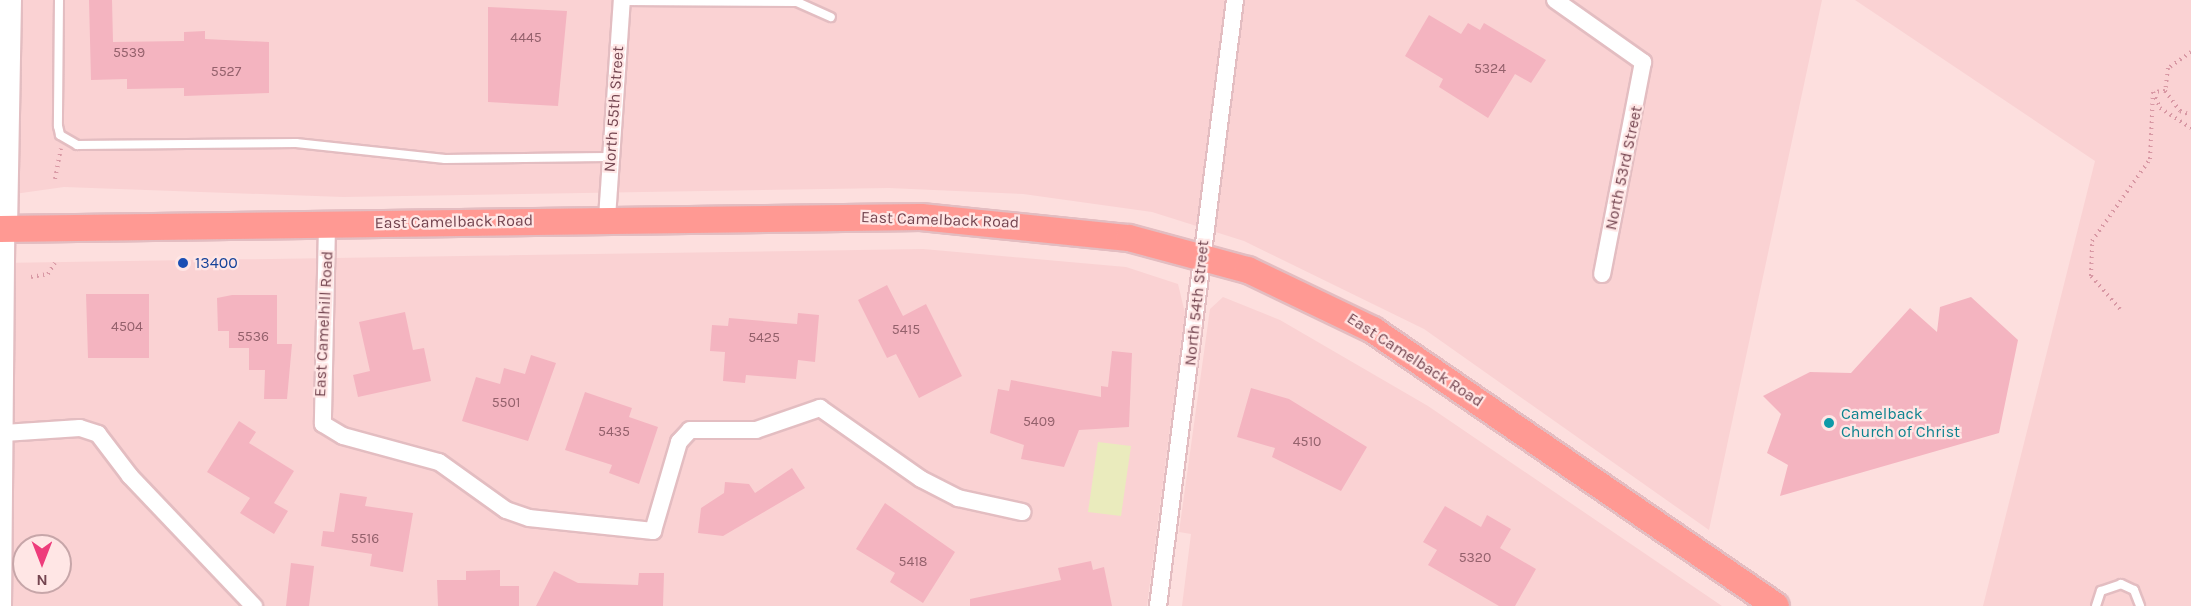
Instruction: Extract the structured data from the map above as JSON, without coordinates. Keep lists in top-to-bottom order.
{
  "streets": {
    "main road": ["East Camelback Road"],
    "street": [
      "North 55th Street",
      "North 53rd Street",
      "North 54th Street",
      "East Camelhill Road"
    ]
  },
  "crossings": [
    ["North 55th Street", "East Camelback Road"],
    ["East Camelback Road", "North 54th Street"],
    ["East Camelback Road", "East Camelhill Road"]
  ],
  "places": ["13400", "Camelback Church of Christ"],
  "house_numbers": [
    "4445",
    "5539",
    "5324",
    "5527",
    "4504",
    "5415",
    "5536",
    "5425",
    "5501",
    "5409",
    "5435",
    "4510",
    "5516",
    "5320",
    "5418"
  ],
  "north": "bottom"
}
